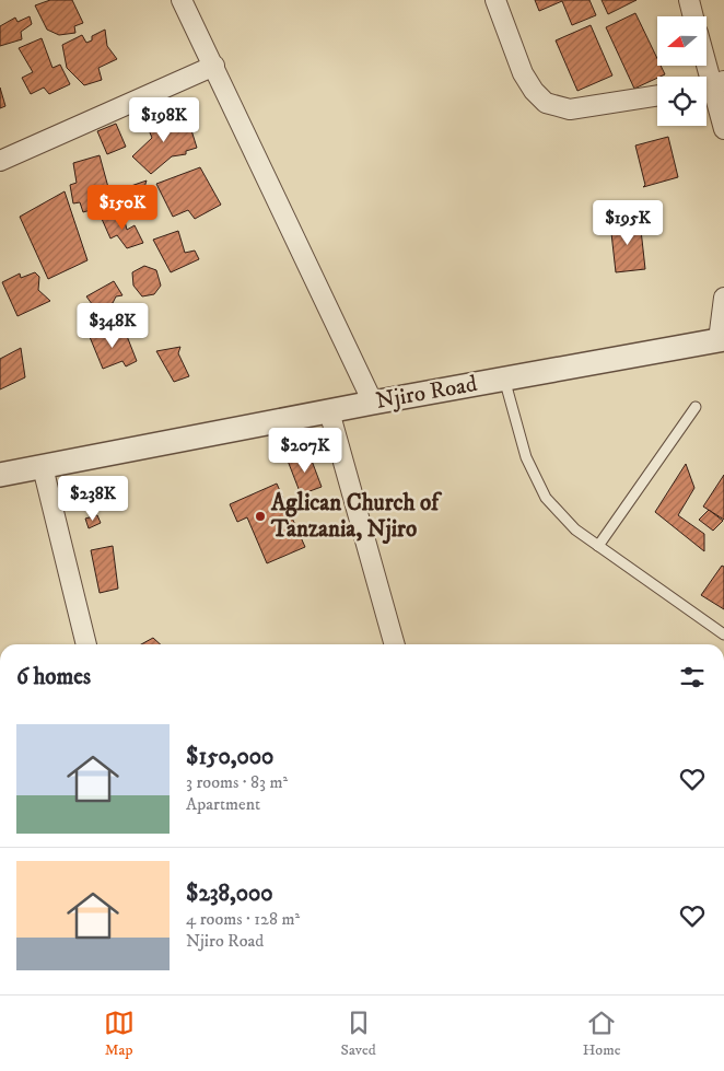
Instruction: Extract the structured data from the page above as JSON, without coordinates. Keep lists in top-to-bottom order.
{
  "streets": {
    "street": ["Njiro Road"]
  },
  "places": ["Aglican Church of Tanzania, Njiro"],
  "north": "left",
  "page": {
    "price": [
      "$198K",
      "$150K",
      "$195K",
      "$348K",
      "$207K",
      "$238K"
    ],
    "heading": "6 homes",
    "list": [
      {
        "name": "$150,000",
        "note": "3 rooms · 83 m² · Apartment"
      },
      {
        "name": "$238,000",
        "note": "4 rooms · 128 m² · Njiro Road"
      }
    ],
    "tabs": ["Map", "Saved", "Home"]
  }
}
